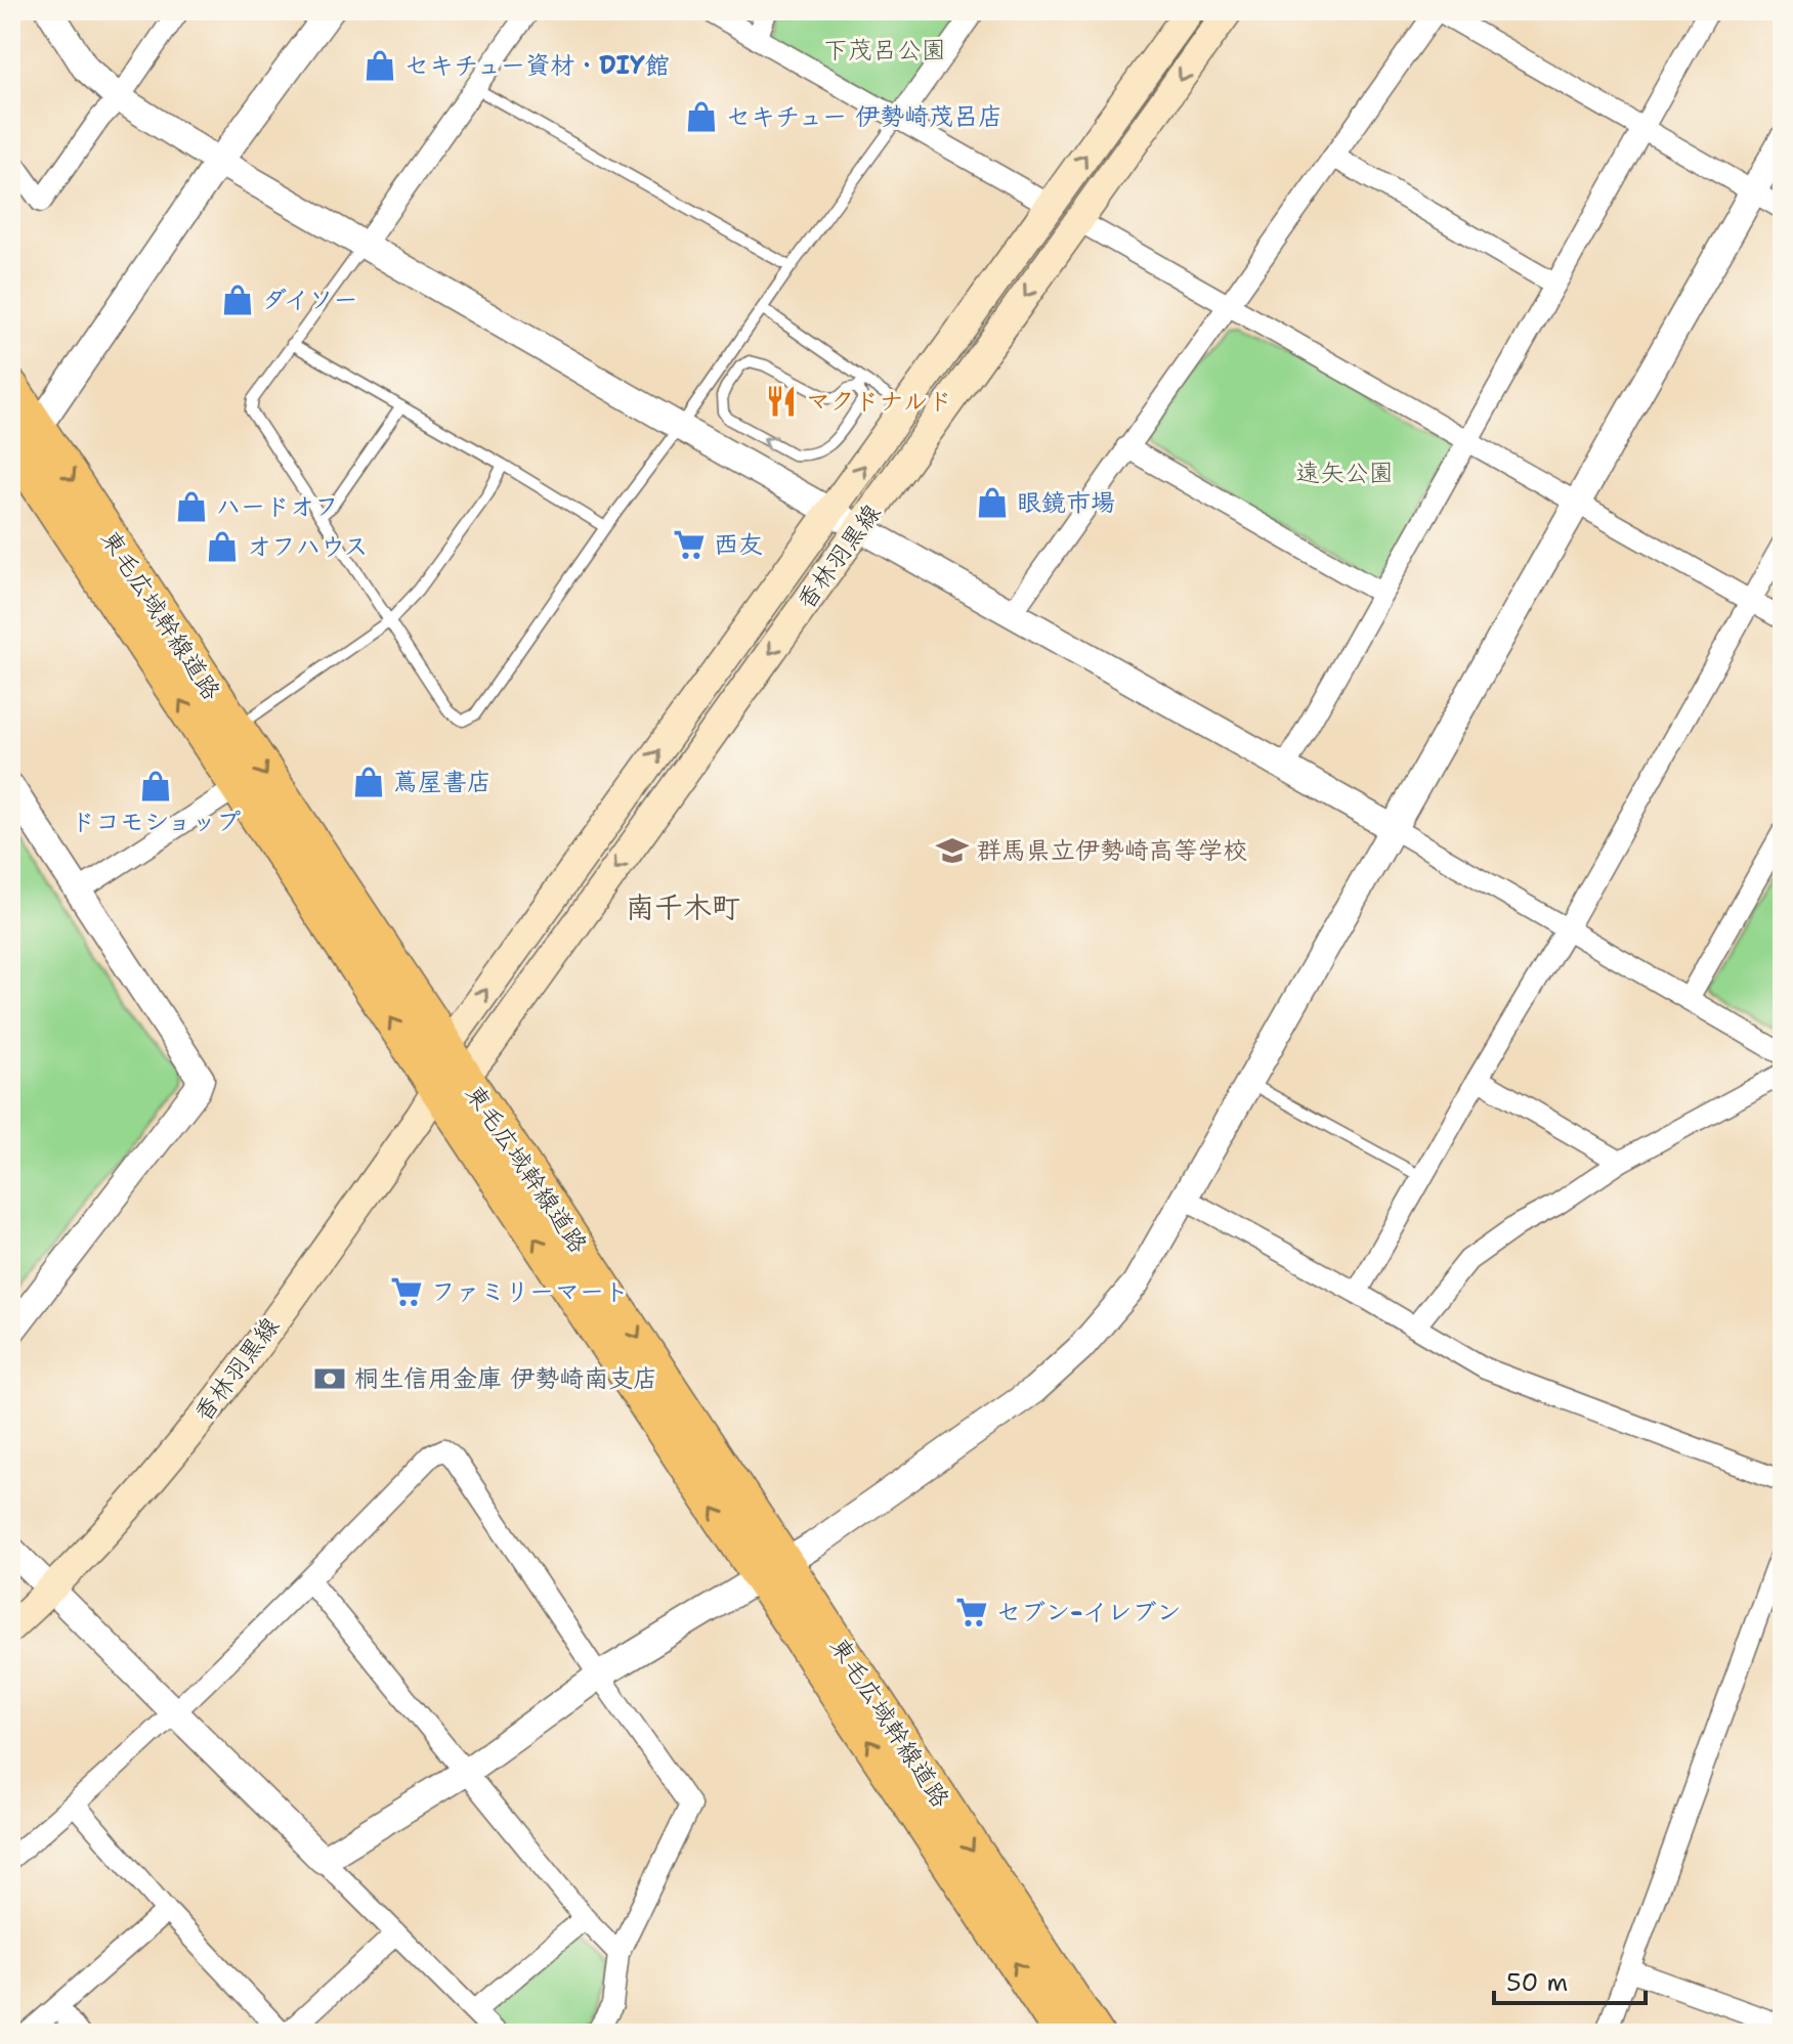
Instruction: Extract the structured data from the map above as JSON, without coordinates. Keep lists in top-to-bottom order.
{
  "streets": {
    "highway": ["東毛広域幹線道路"],
    "main road": ["香林羽黒線"]
  },
  "crossings": [
    ["香林羽黒線", "東毛広域幹線道路"]
  ],
  "districts": ["南千木町"],
  "parks": ["下茂呂公園", "遠矢公園"],
  "places": {
    "shop": [
      "セキチュー資材・DIY館",
      "セキチュー 伊勢崎茂呂店",
      "ダイソー",
      "眼鏡市場",
      "ハードオフ",
      "オフハウス",
      "蔦屋書店",
      "ドコモショップ"
    ],
    "restaurant": ["マクドナルド"],
    "supermarket": ["西友", "ファミリーマート", "セブン-イレブン"],
    "school or university": ["群馬県立伊勢崎高等学校"],
    "bank": ["桐生信用金庫 伊勢崎南支店"]
  },
  "scale_bar": "50 m"
}
